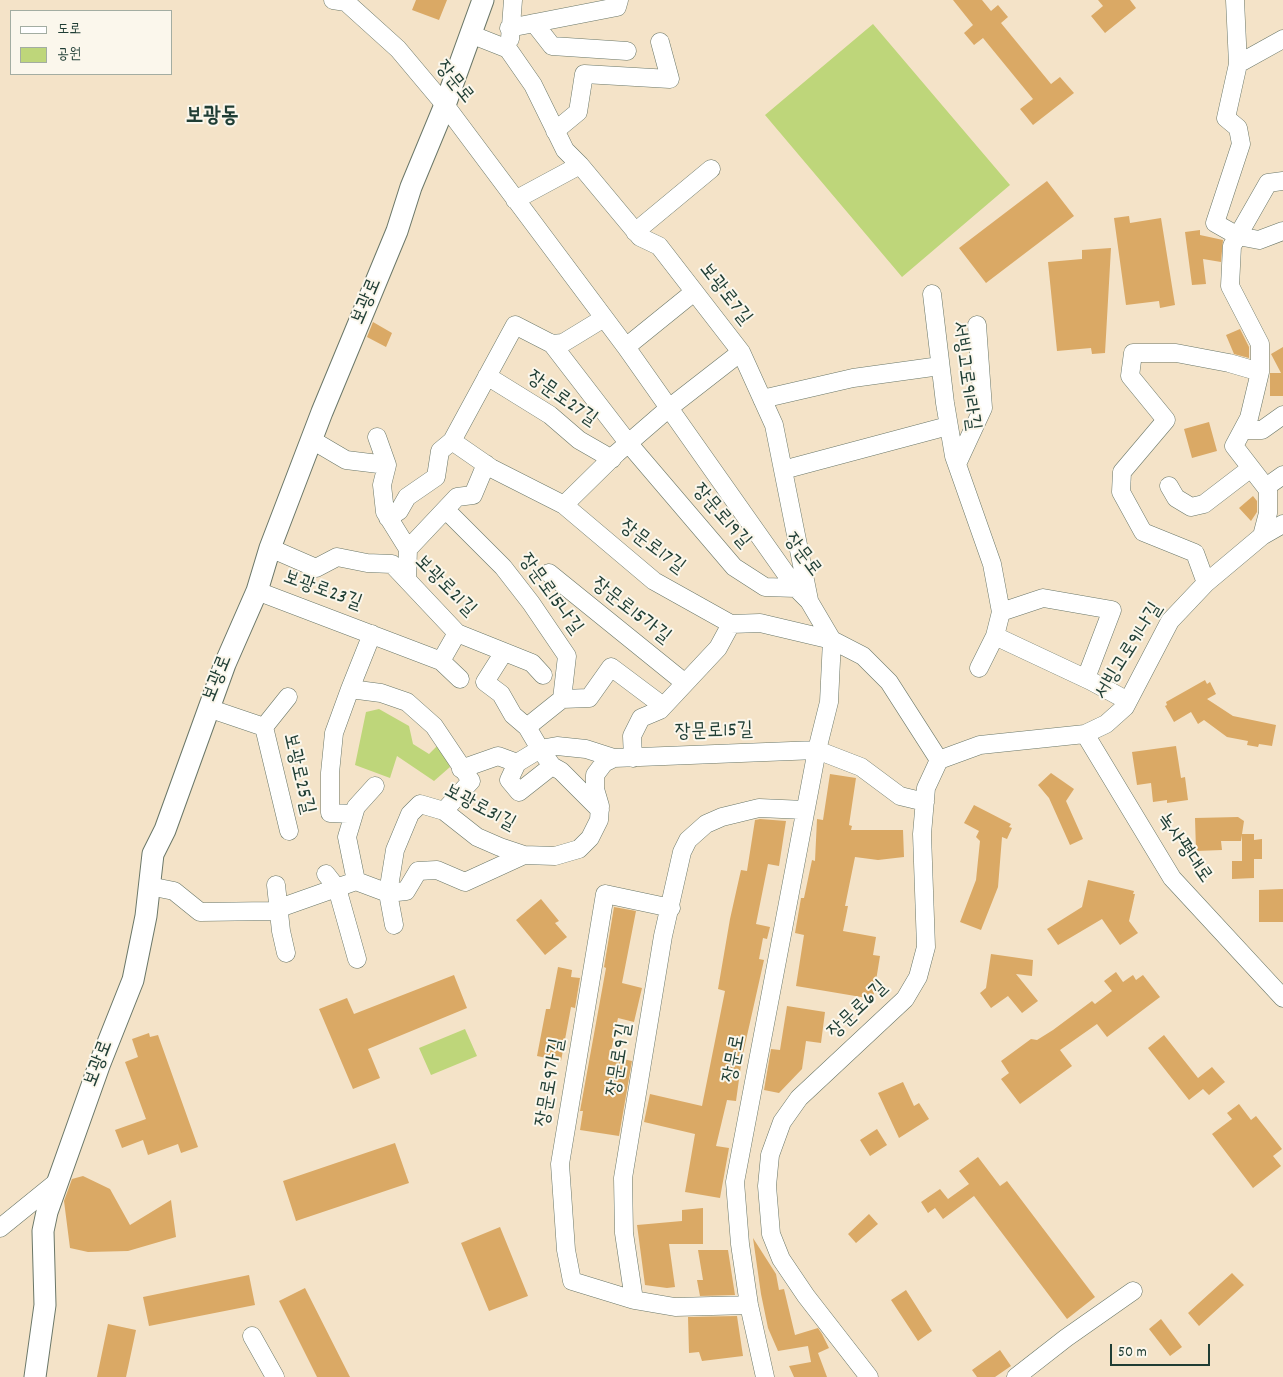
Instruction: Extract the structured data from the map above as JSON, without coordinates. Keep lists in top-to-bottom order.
{
  "streets": {
    "main road": ["보광로"],
    "street": [
      "장문로",
      "보광로7길",
      "서빙고로91라길",
      "장문로27길",
      "장문로19길",
      "장문로17길",
      "보광로21길",
      "보광로23길",
      "장문로15나길",
      "장문로15가길",
      "서빙고로91나길",
      "장문로15길",
      "보광로25길",
      "보광로31길",
      "녹사평대로",
      "장문로6길",
      "장문로9길",
      "장문로9가길"
    ]
  },
  "crossings": [
    ["장문로", "보광로7길"],
    ["장문로", "보광로"],
    ["장문로", "장문로27길"],
    ["장문로", "장문로19길"],
    ["장문로", "장문로15길"],
    ["장문로", "장문로9길"],
    ["보광로7길", "보광로"],
    ["보광로", "보광로21길"],
    ["보광로", "보광로23길"],
    ["보광로", "보광로25길"],
    ["장문로27길", "장문로19길"],
    ["장문로27길", "장문로17길"],
    ["서빙고로91나길", "녹사평대로"],
    ["서빙고로91나길", "장문로6길"],
    ["장문로15길", "보광로31길"],
    ["장문로9길", "장문로9가길"]
  ],
  "districts": ["보광동"],
  "legend": ["도로", "공원"],
  "scale_bar": "50 m"
}
